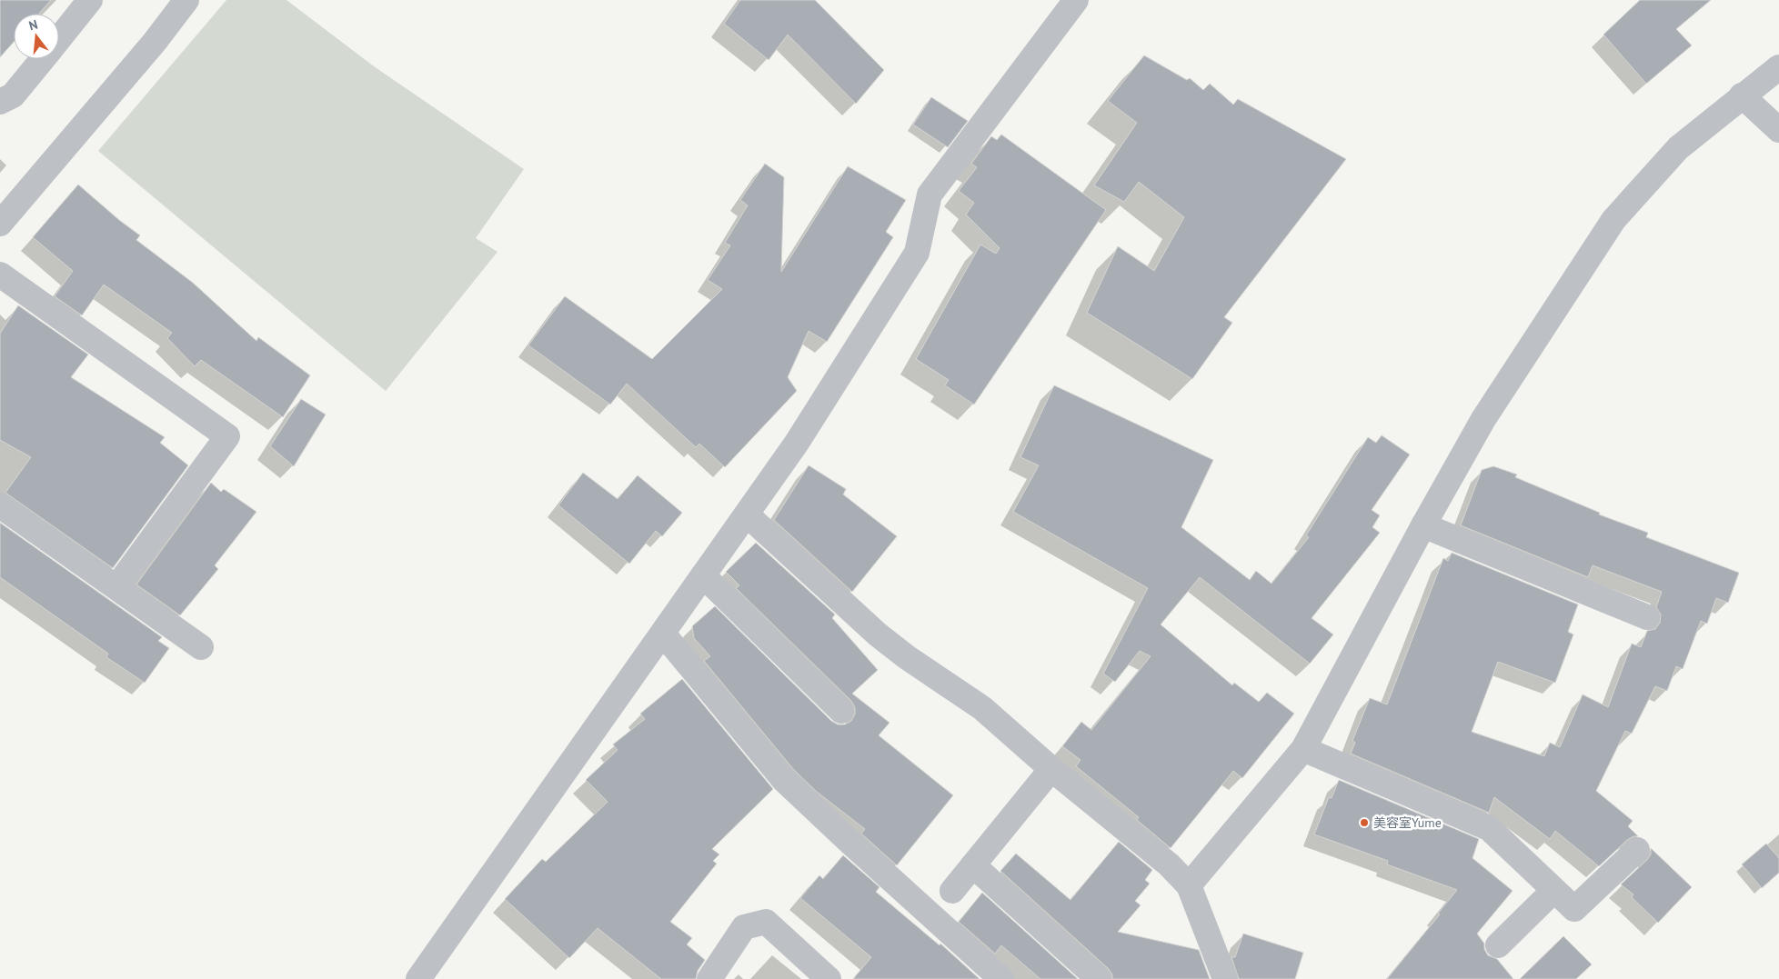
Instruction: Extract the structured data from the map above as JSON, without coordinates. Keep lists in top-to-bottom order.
{
  "places": ["美容室Yume"],
  "north": "top"
}
